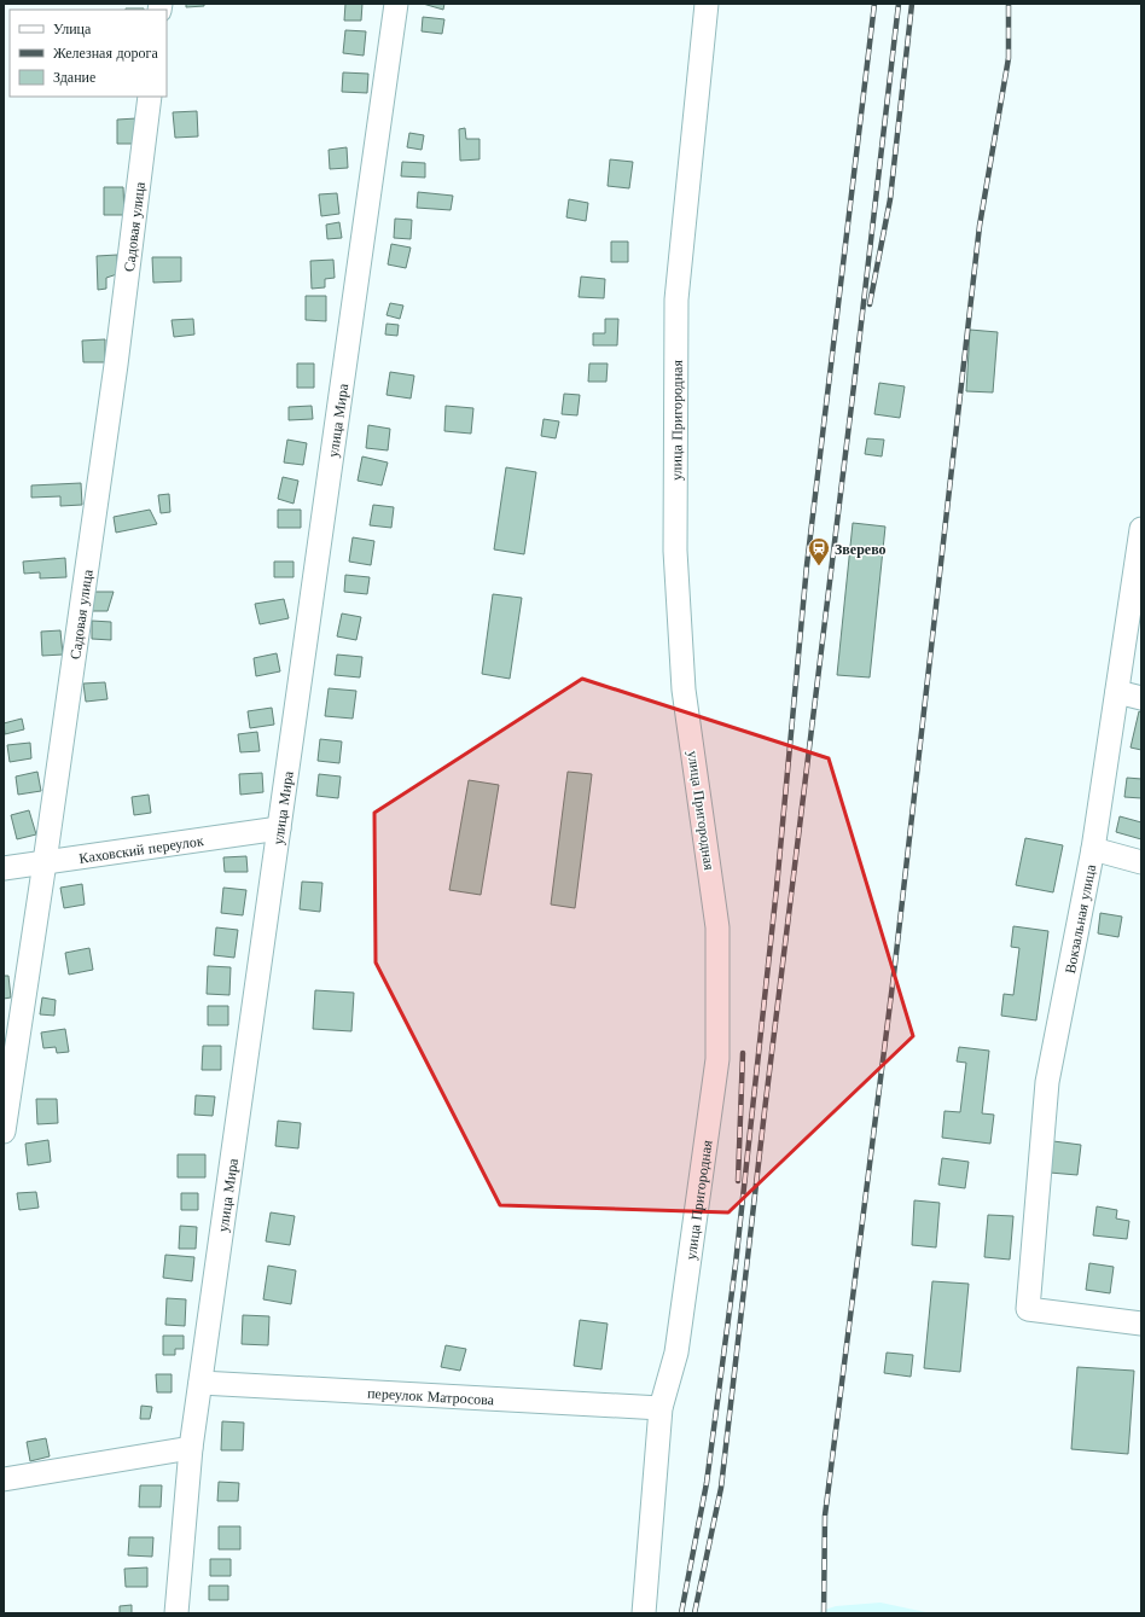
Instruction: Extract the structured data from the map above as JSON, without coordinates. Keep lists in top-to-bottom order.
{
  "streets": {
    "street": [
      "Садовая улица",
      "улица Мира",
      "улица Пригородная",
      "Каховский переулок",
      "Вокзальная улица",
      "переулок Матросова"
    ]
  },
  "crossings": [
    ["Садовая улица", "Каховский переулок"],
    ["улица Мира", "Каховский переулок"],
    ["улица Мира", "переулок Матросова"],
    ["улица Пригородная", "переулок Матросова"]
  ],
  "places": {
    "station": ["Зверево"]
  },
  "legend": ["Улица", "Железная дорога", "Здание"]
}
